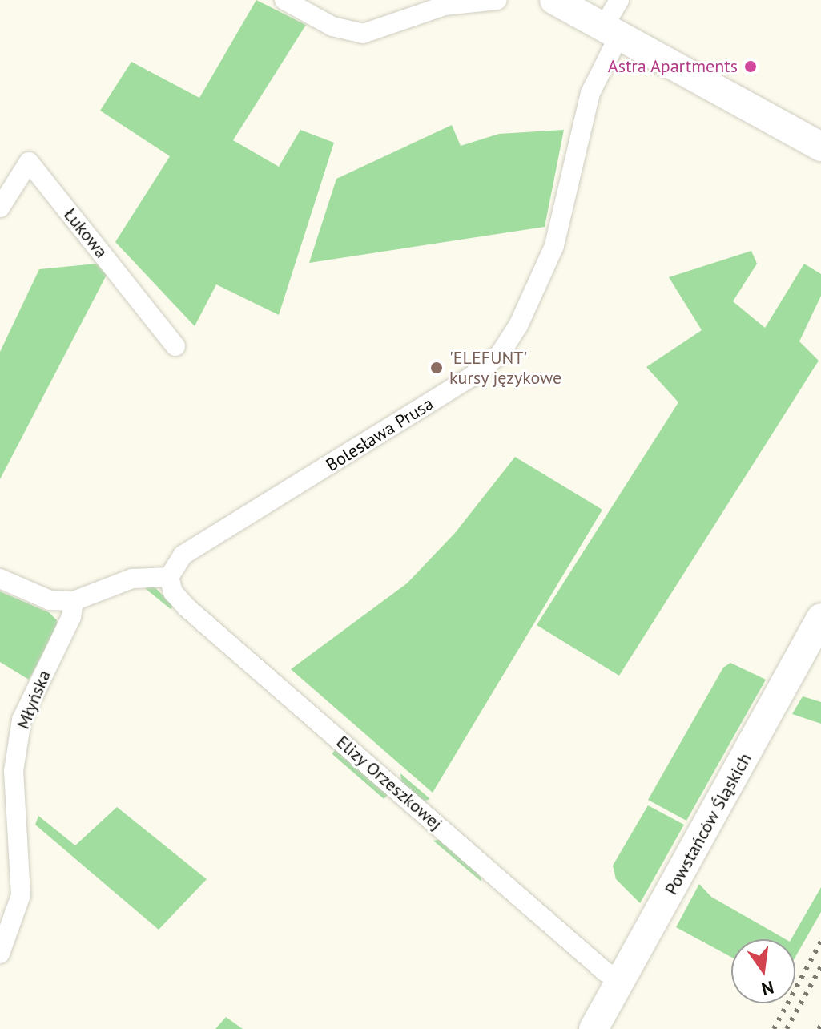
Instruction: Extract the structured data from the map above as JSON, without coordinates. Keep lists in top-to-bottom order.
{
  "streets": {
    "street": [
      "Łukowa",
      "Bolesława Prusa",
      "Młyńska",
      "Elizy Orzeszkowej",
      "Powstańców Śląskich"
    ]
  },
  "crossings": [
    ["Bolesława Prusa", "Elizy Orzeszkowej"],
    ["Elizy Orzeszkowej", "Powstańców Śląskich"]
  ],
  "places": ["Astra Apartments", "'ELEFUNT' kursy językowe"],
  "north": "bottom"
}
